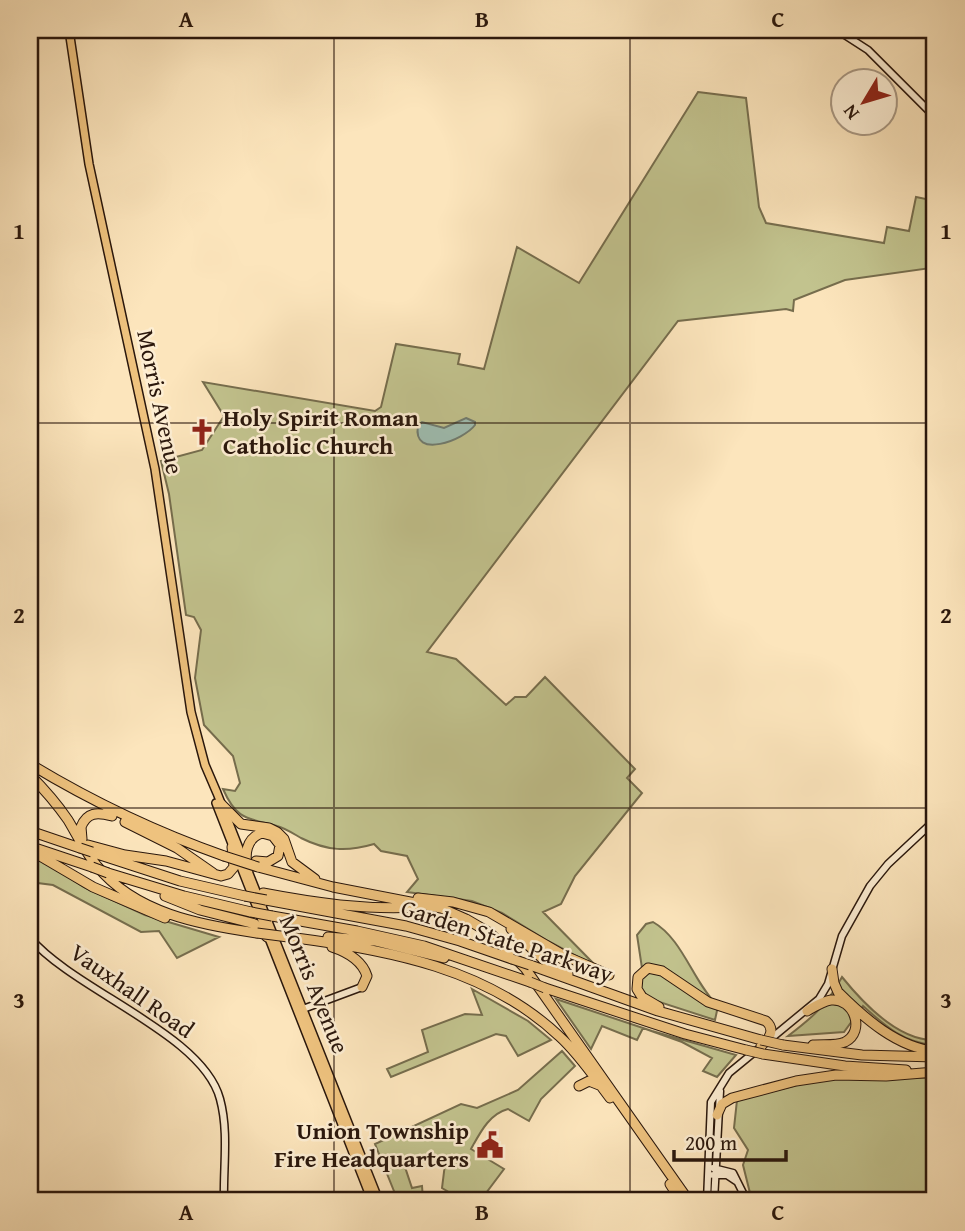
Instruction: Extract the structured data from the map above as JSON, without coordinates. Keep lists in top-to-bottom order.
{
  "streets": {
    "highway": ["Garden State Parkway"],
    "main road": ["Morris Avenue"],
    "street": ["Vauxhall Road"]
  },
  "places": {
    "church": ["Holy Spirit Roman Catholic Church"],
    "public building": ["Union Township Fire Headquarters"]
  },
  "scale_bar": "200 m",
  "north": "bottom left",
  "grid": {
    "columns": ["A", "B", "C"],
    "rows": ["1", "2", "3"]
  }
}
